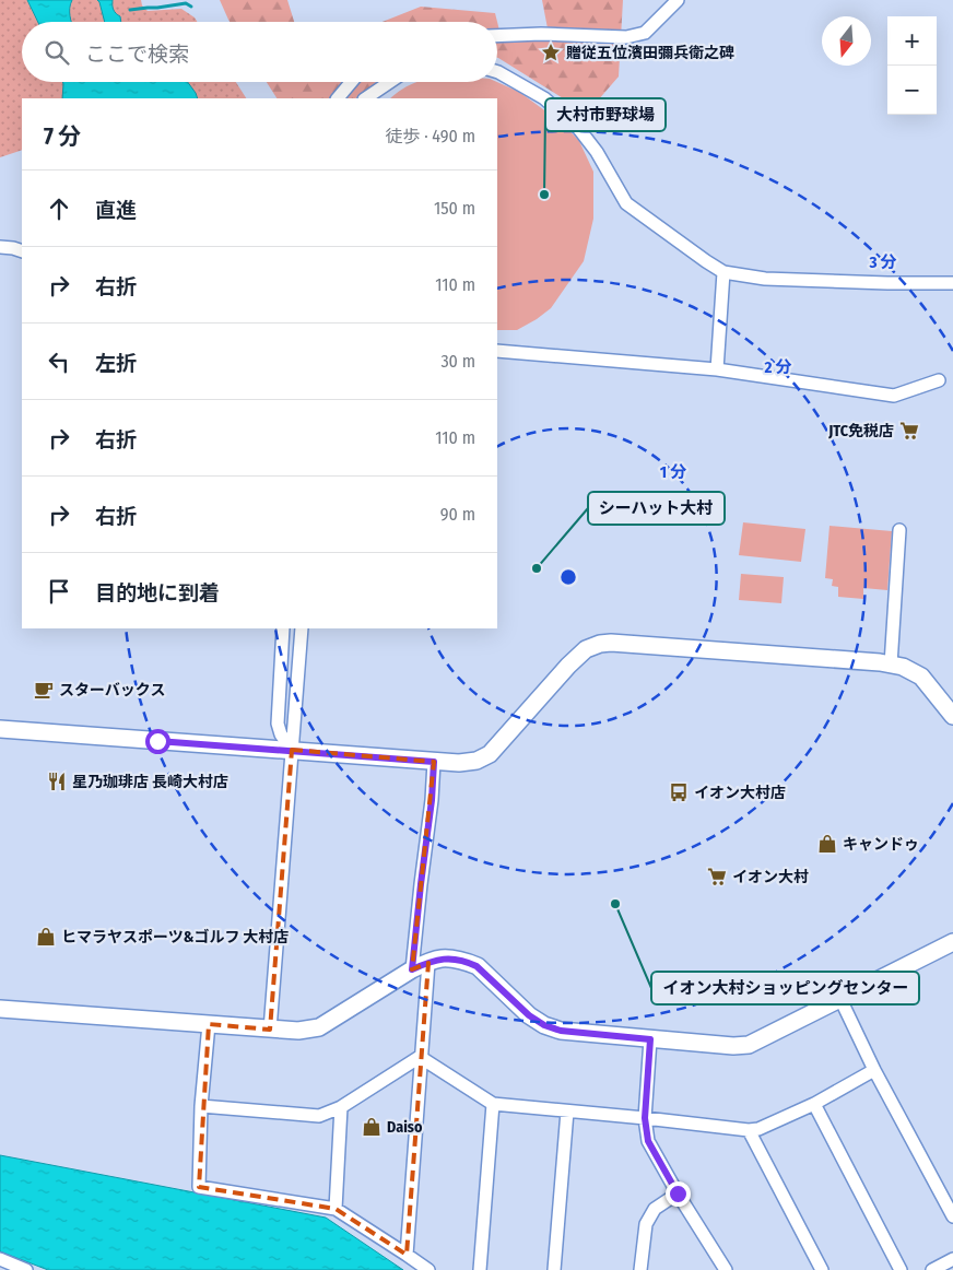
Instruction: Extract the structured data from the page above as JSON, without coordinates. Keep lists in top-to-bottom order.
{
  "places": {
    "place": ["贈従五位濱田彌兵衛之碑"],
    "other": ["大村市野球場", "シーハット大村", "イオン大村ショッピングセンター"],
    "supermarket": ["JTC免税店", "イオン大村"],
    "cafe": ["スターバックス"],
    "restaurant": ["星乃珈琲店 長崎大村店"],
    "bus stop": ["イオン大村店"],
    "shop": ["キャンドゥ", "ヒマラヤスポーツ&ゴルフ 大村店", "Daiso"]
  },
  "north": "bottom",
  "page": {
    "map_buttons": ["+", "−"],
    "search": "ここで検索",
    "heading": ["7 分", "徒歩 · 490 m"],
    "list": [
      ["直進", "150 m"],
      ["右折", "110 m"],
      ["左折", "30 m"],
      ["右折", "110 m"],
      ["右折", "90 m"],
      "目的地に到着"
    ]
  },
  "rings": ["3 分", "2 分", "1 分"]
}
